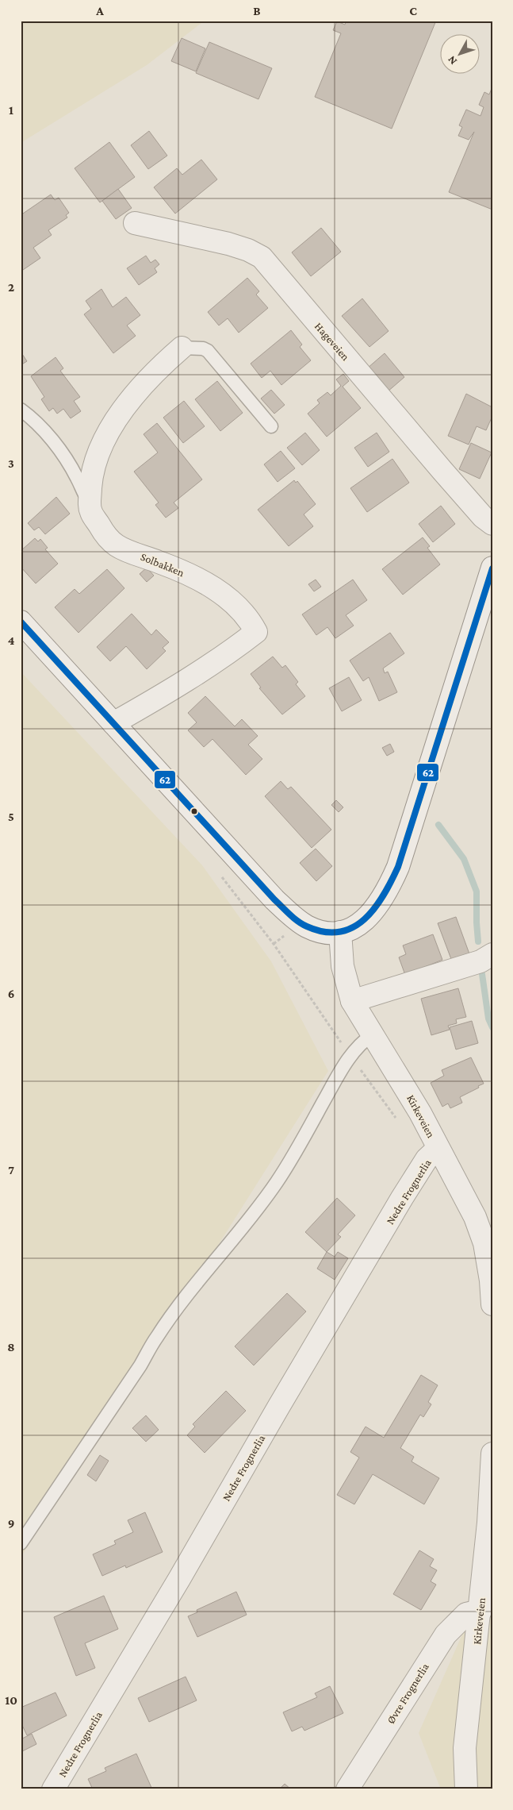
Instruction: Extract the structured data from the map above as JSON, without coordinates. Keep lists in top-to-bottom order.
{
  "streets": {
    "street": [
      "Hageveien",
      "Solbakken",
      "Kirkeveien",
      "Nedre Frognerlia",
      "Øvre Frognerlia"
    ]
  },
  "crossings": [
    ["Kirkeveien", "Nedre Frognerlia"],
    ["Kirkeveien", "Øvre Frognerlia"]
  ],
  "lines": ["transit line 62"],
  "north": "bottom left",
  "grid": {
    "columns": ["A", "B", "C"],
    "rows": [
      "1",
      "2",
      "3",
      "4",
      "5",
      "6",
      "7",
      "8",
      "9",
      "10"
    ]
  }
}
